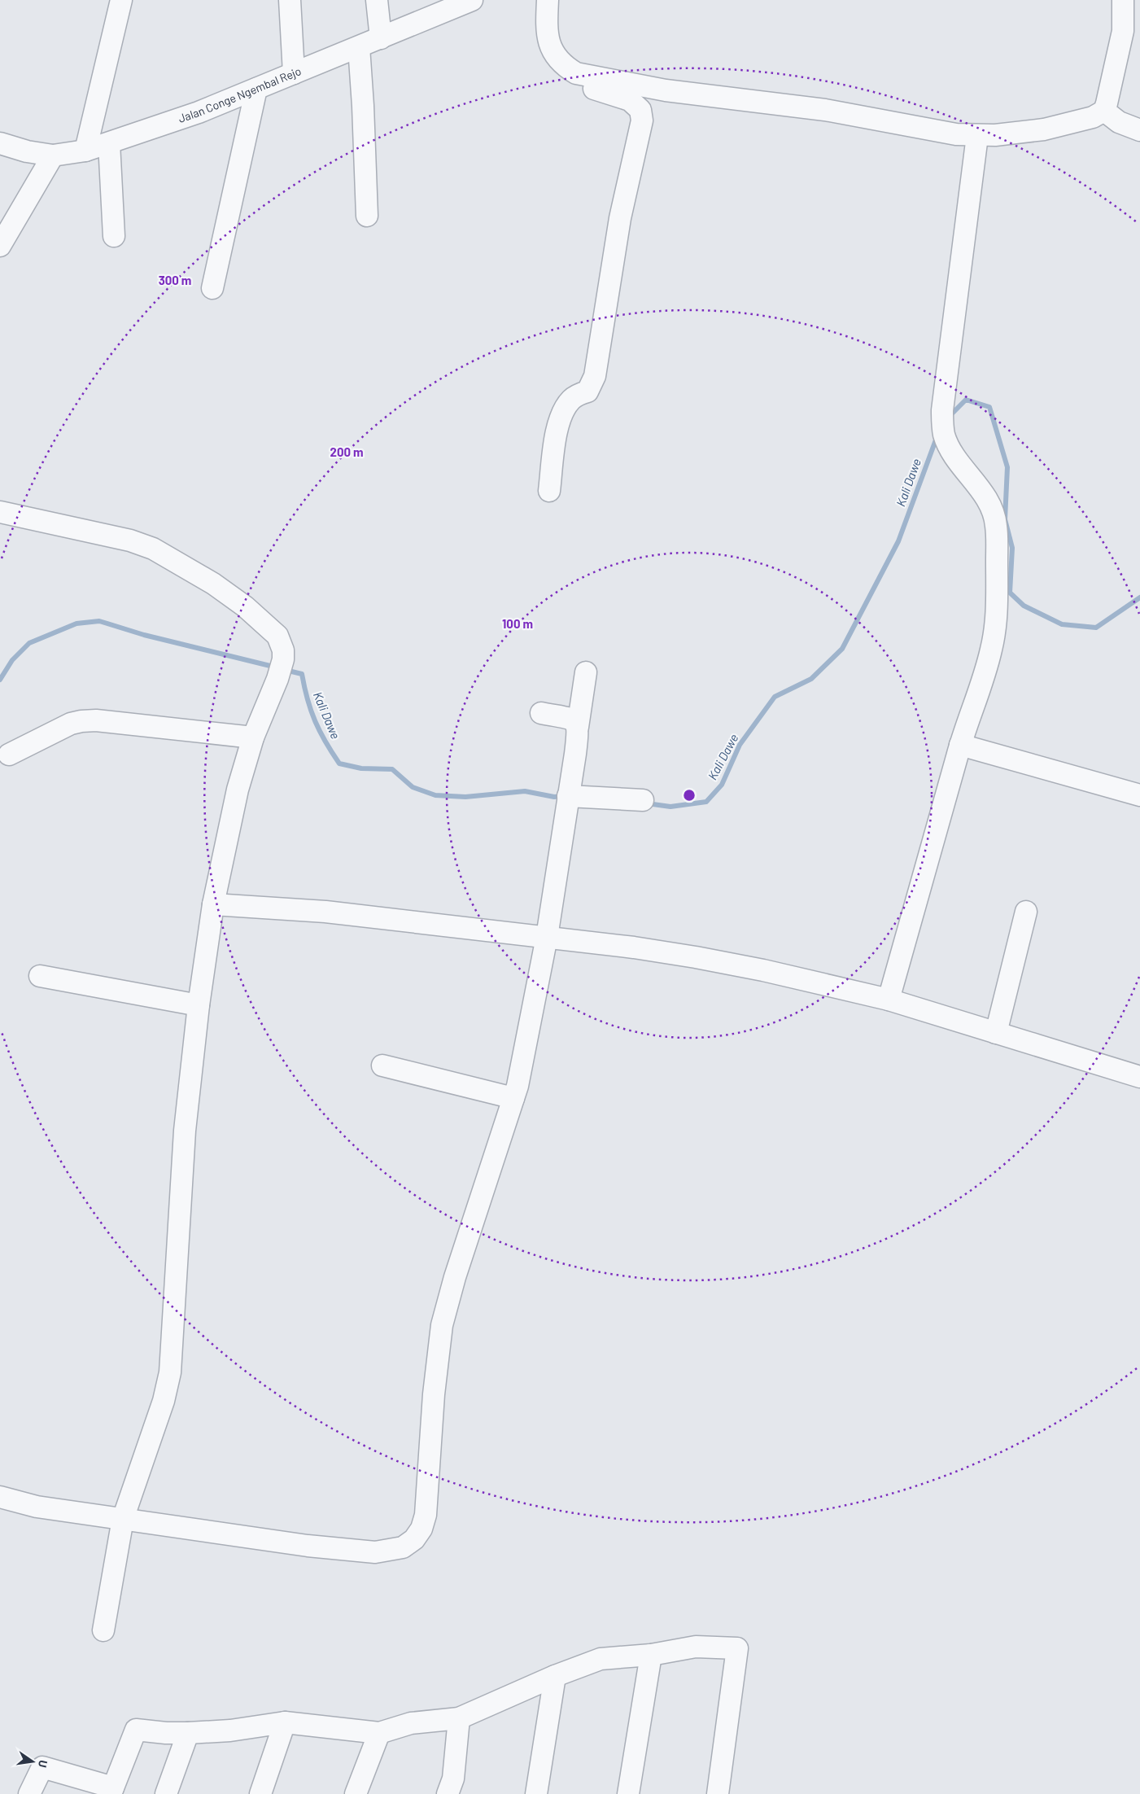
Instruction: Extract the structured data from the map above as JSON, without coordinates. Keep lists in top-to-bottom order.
{
  "streets": {
    "street": ["Jalan Conge Ngembal Rejo"]
  },
  "water": ["Kali Dawe"],
  "north": "right",
  "rings": ["300 m", "200 m", "100 m"]
}
